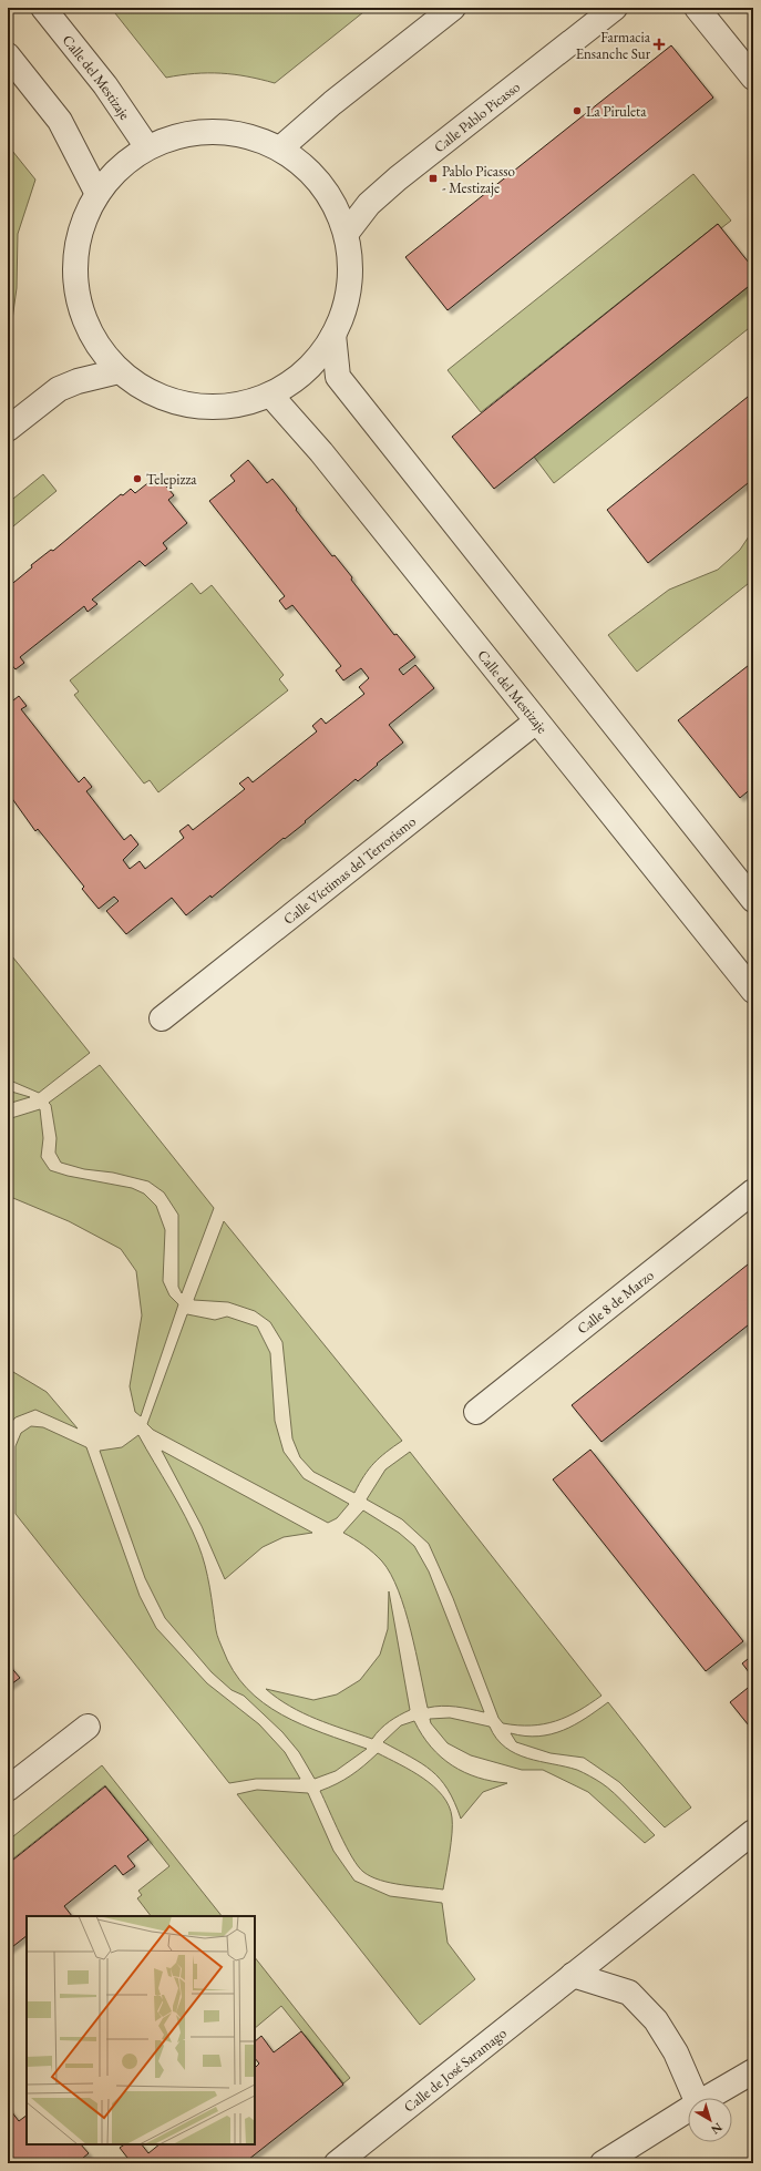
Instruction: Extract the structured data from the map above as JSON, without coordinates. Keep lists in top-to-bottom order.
{
  "streets": {
    "street": [
      "Calle del Mestizaje",
      "Calle Pablo Picasso",
      "Calle Víctimas del Terrorismo",
      "Calle 8 de Marzo",
      "Calle de José Saramago"
    ]
  },
  "crossings": [
    ["Calle del Mestizaje", "Calle Víctimas del Terrorismo"]
  ],
  "places": {
    "health": ["Farmacia Ensanche Sur"],
    "other": ["La Piruleta", "Telepizza"],
    "transit": ["Pablo Picasso - Mestizaje"]
  },
  "north": "bottom right"
}
